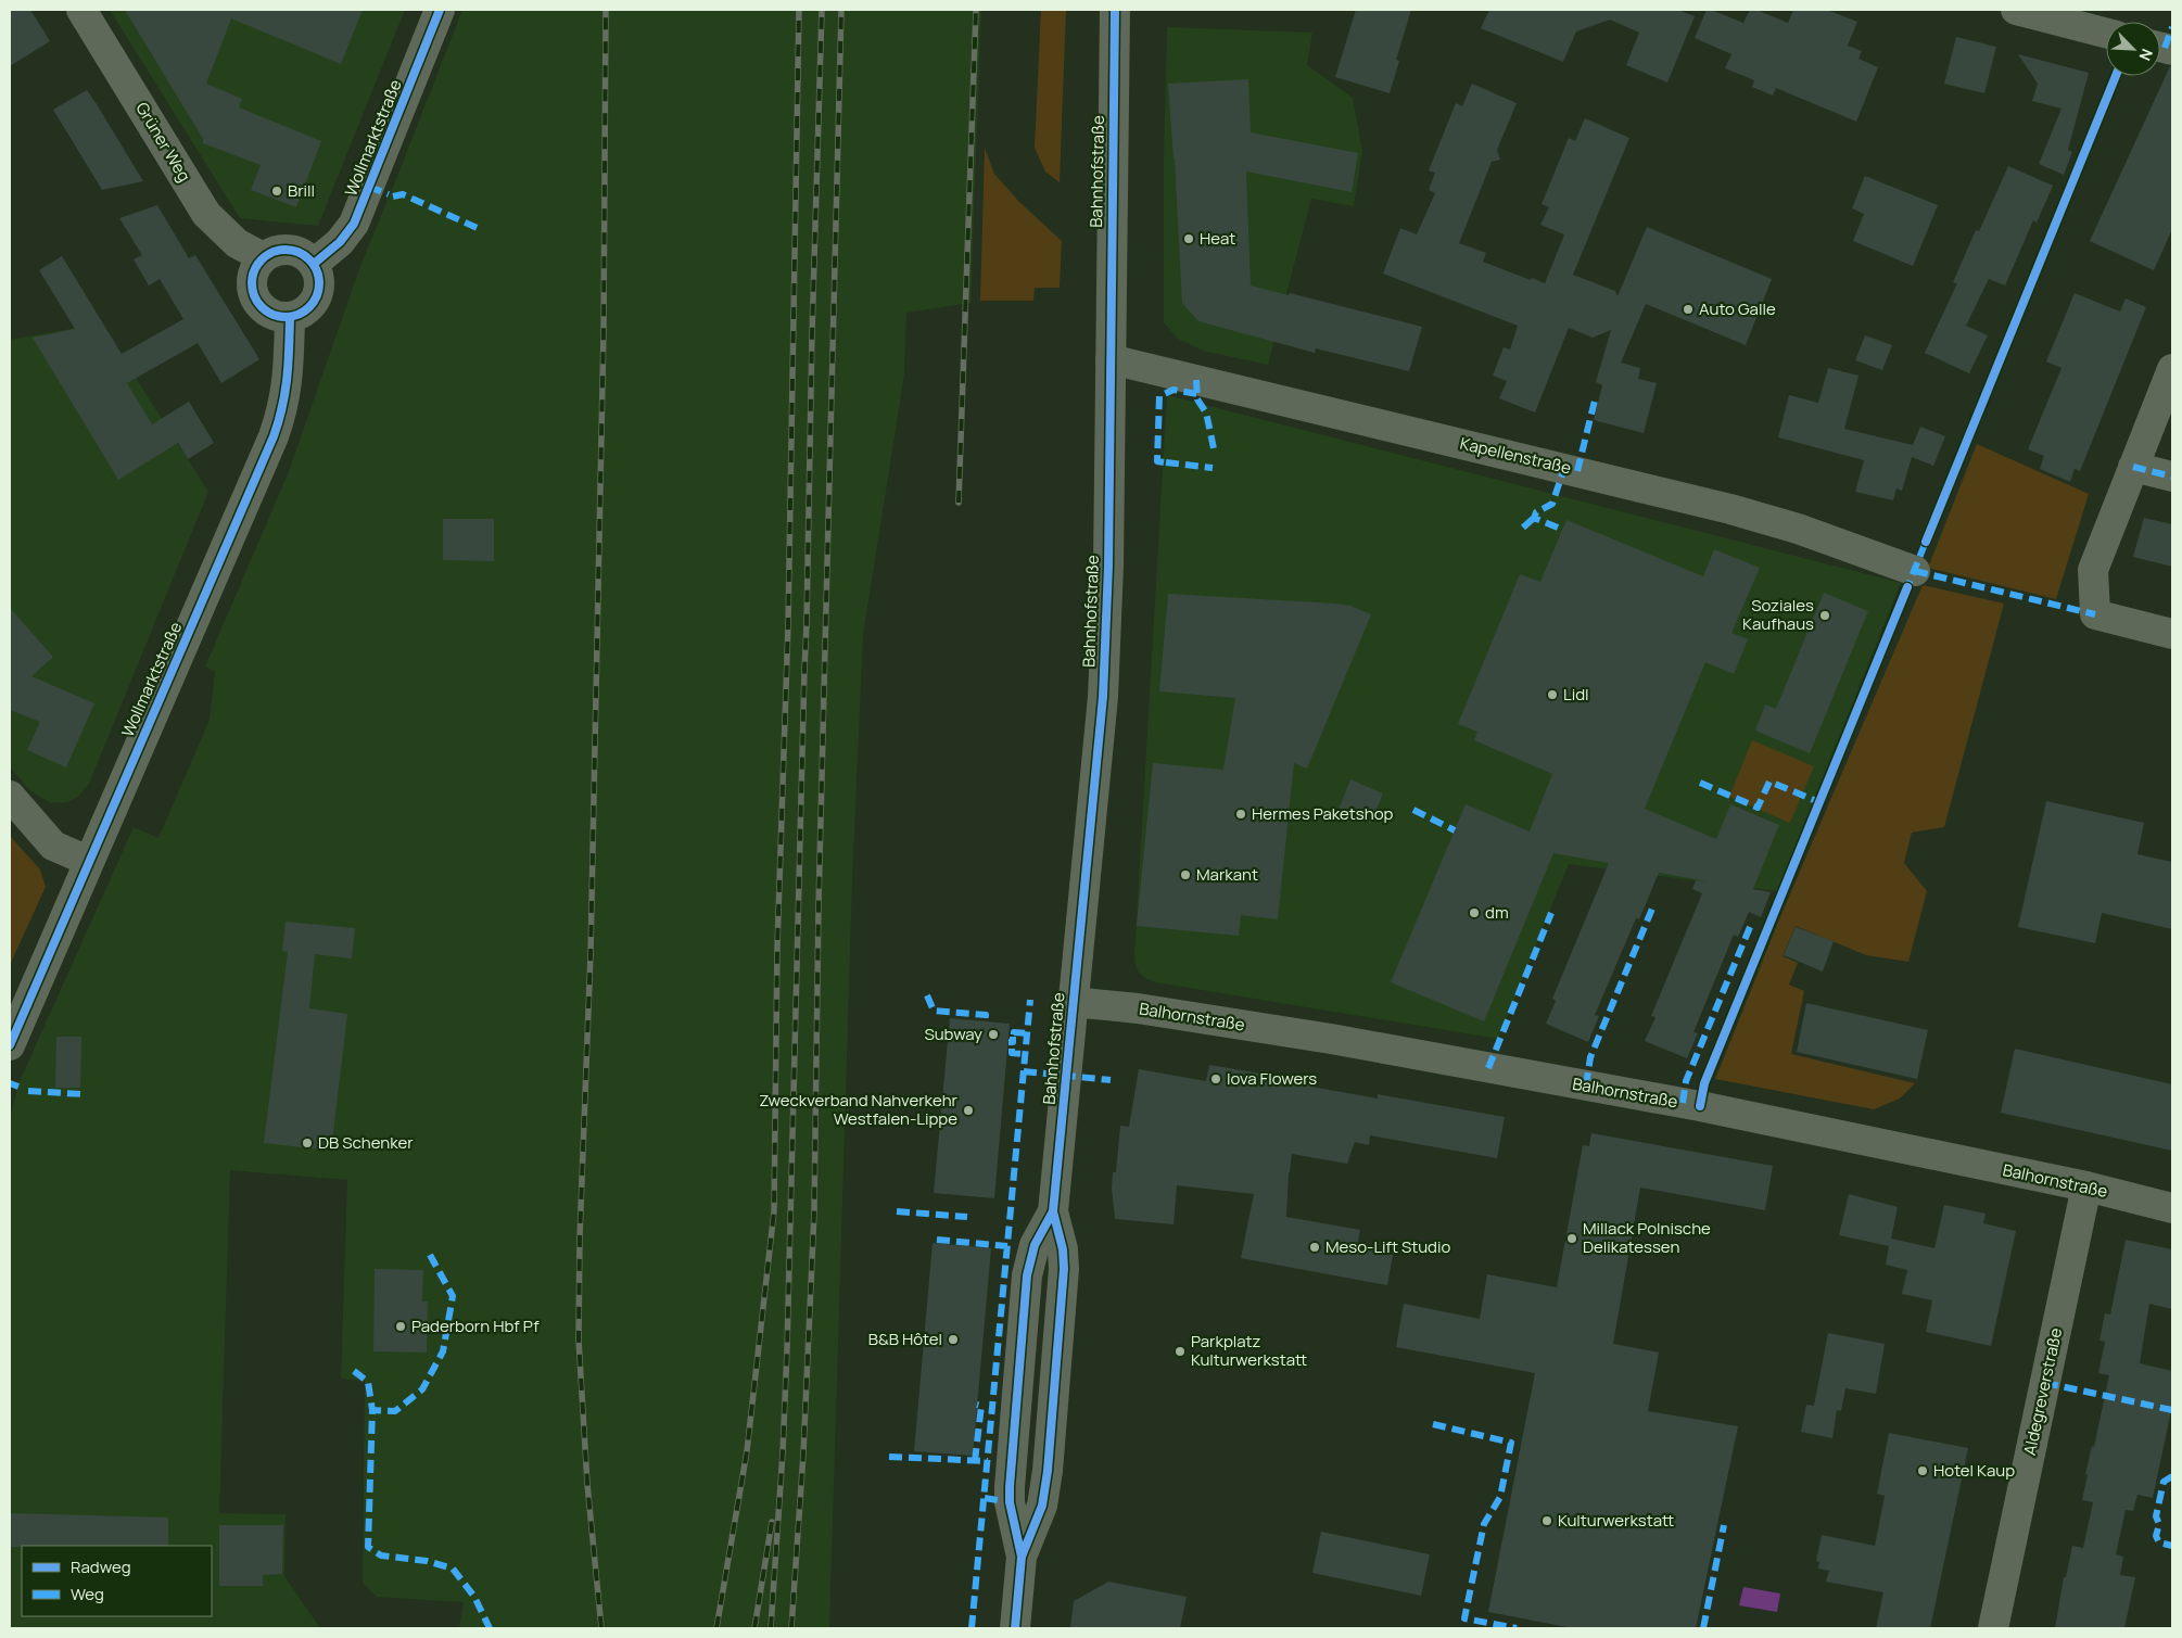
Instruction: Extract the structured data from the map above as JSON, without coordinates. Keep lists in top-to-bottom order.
{
  "streets": {
    "street": [
      "Wollmarktstraße",
      "Grüner Weg",
      "Bahnhofstraße",
      "Kapellenstraße",
      "Balhornstraße",
      "Aldegreverstraße"
    ]
  },
  "crossings": [
    ["Wollmarktstraße", "Grüner Weg"],
    ["Bahnhofstraße", "Kapellenstraße"],
    ["Bahnhofstraße", "Balhornstraße"],
    ["Balhornstraße", "Aldegreverstraße"]
  ],
  "places": [
    "Brill",
    "Heat",
    "Auto Galle",
    "Soziales Kaufhaus",
    "Lidl",
    "Hermes Paketshop",
    "Markant",
    "dm",
    "Subway",
    "lova Flowers",
    "Zweckverband Nahverkehr Westfalen-Lippe",
    "DB Schenker",
    "Millack Polnische Delikatessen",
    "Meso-Lift Studio",
    "Paderborn Hbf Pf",
    "B&B Hôtel",
    "Parkplatz Kulturwerkstatt",
    "Hotel Kaup",
    "Kulturwerkstatt"
  ],
  "legend": ["Radweg", "Weg"],
  "north": "bottom right"
}
